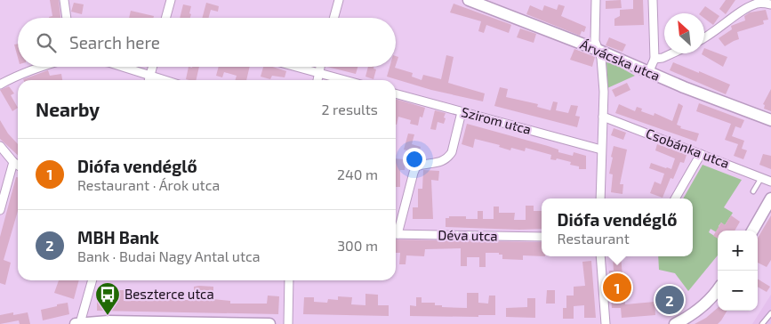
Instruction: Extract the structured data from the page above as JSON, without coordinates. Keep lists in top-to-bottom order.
{
  "streets": {
    "street": [
      "Árvácska utca",
      "Szirom utca",
      "Csobánka utca",
      "Déva utca"
    ]
  },
  "places": {
    "bus stop": ["Beszterce utca"]
  },
  "north": "top left",
  "page": {
    "search": "Search here",
    "heading": ["Nearby", "2 results"],
    "list": [
      {
        "mark": "1",
        "name": "Diófa vendéglő",
        "note": "Restaurant · Árok utca",
        "value": "240 m"
      },
      {
        "mark": "2",
        "name": "MBH Bank",
        "note": "Bank · Budai Nagy Antal utca",
        "value": "300 m"
      }
    ],
    "popup": ["Diófa vendéglő", "Restaurant"],
    "map_buttons": ["+", "−"],
    "pins": ["1", "2"]
  }
}
